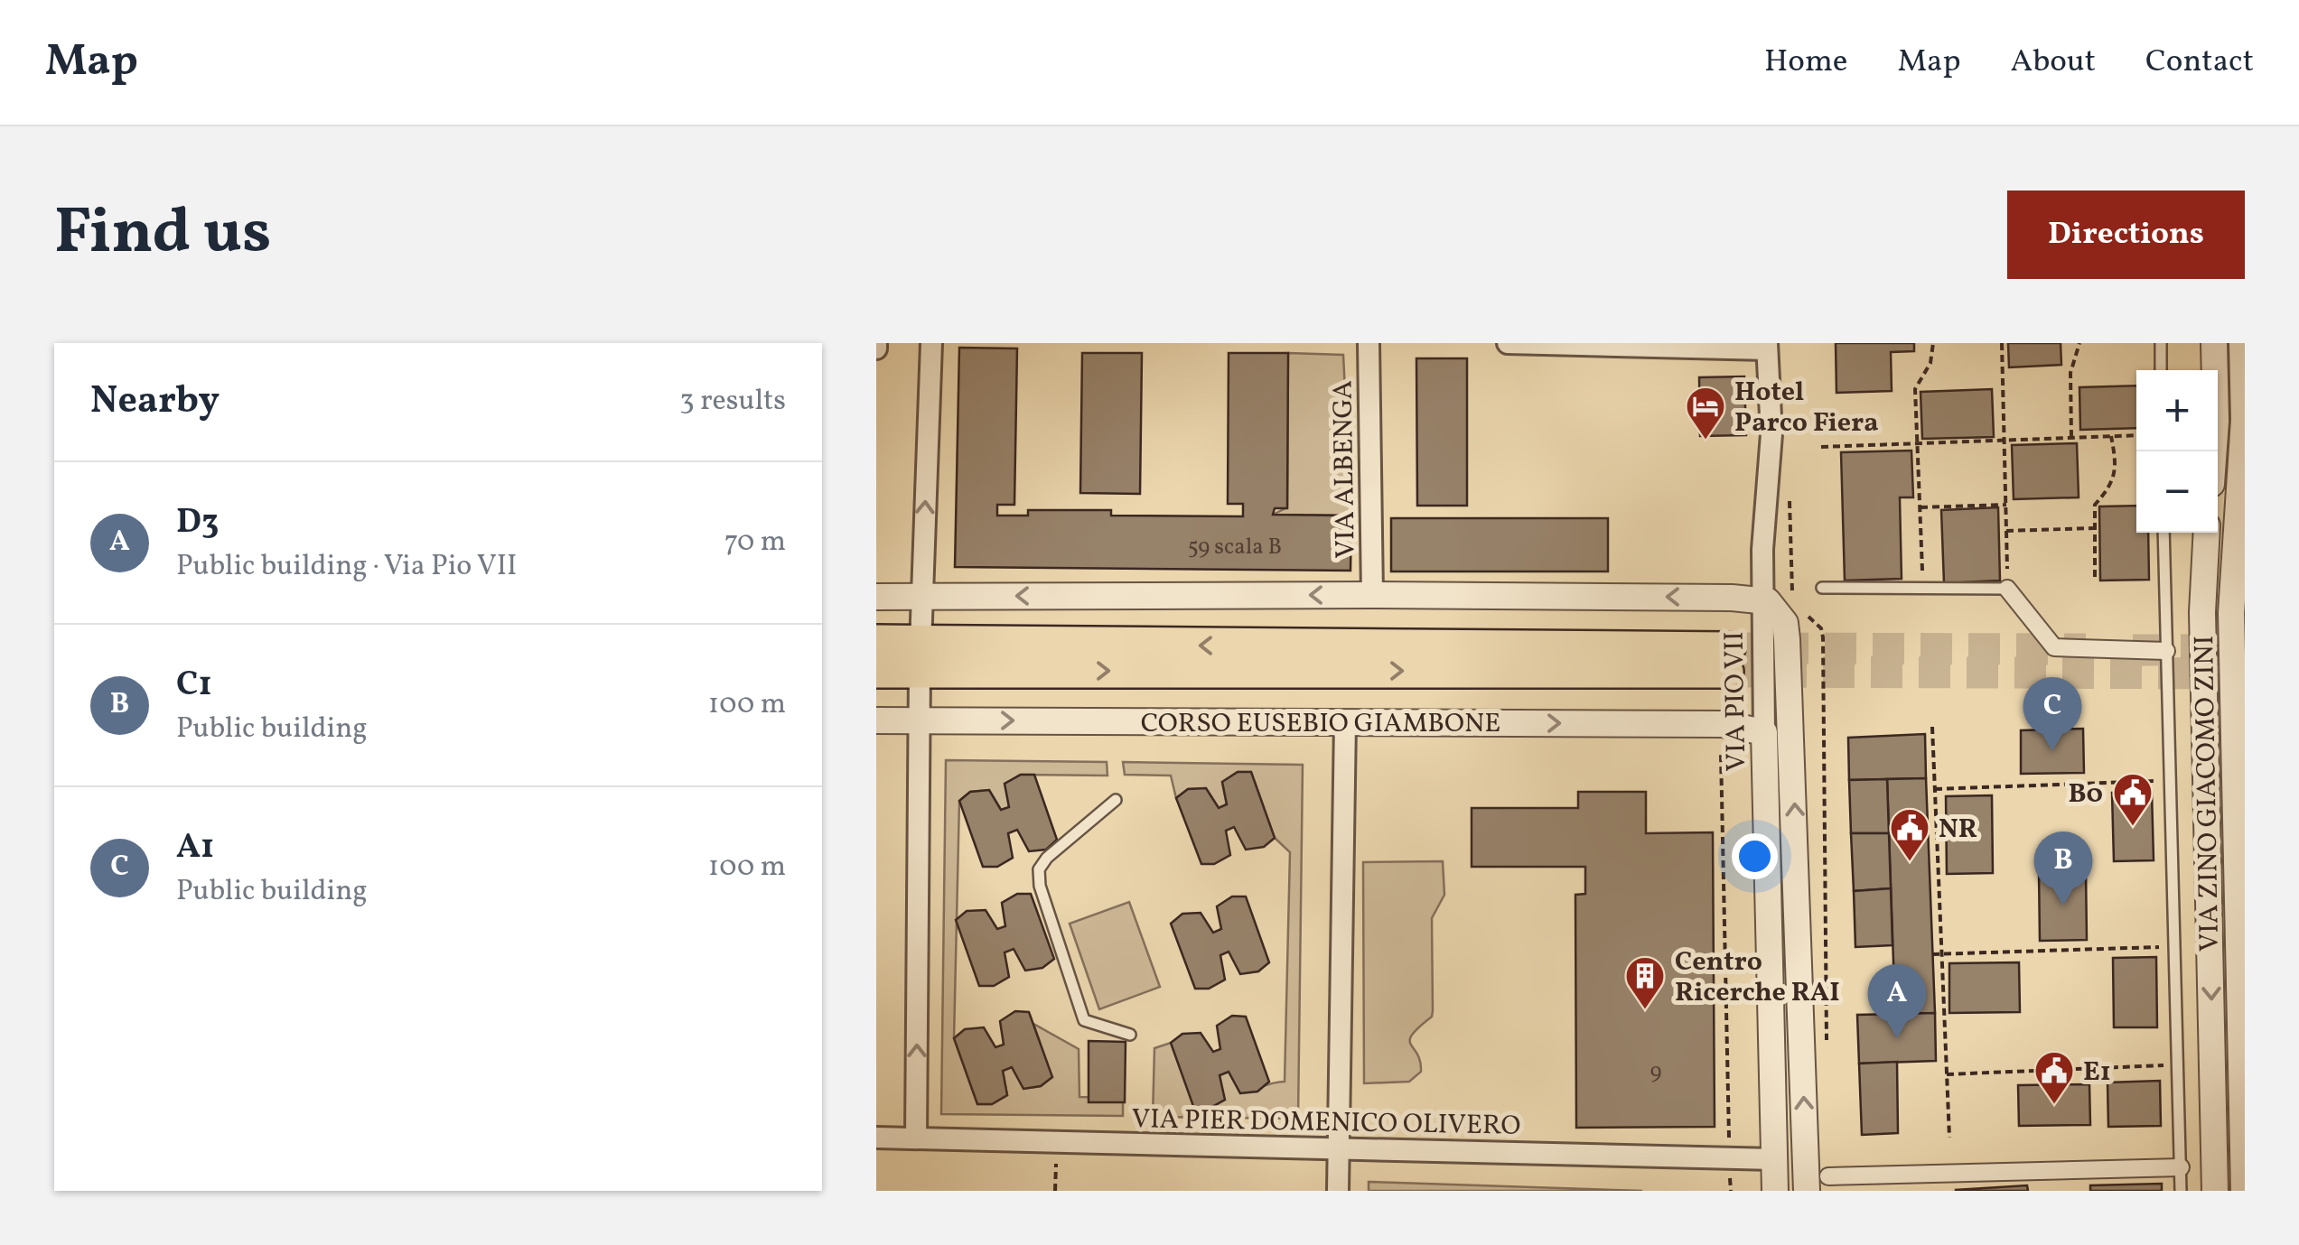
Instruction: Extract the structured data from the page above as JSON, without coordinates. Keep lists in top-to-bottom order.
{
  "streets": {
    "street": [
      "VIA ALBENGA",
      "VIA PIO VII",
      "CORSO EUSEBIO GIAMBONE",
      "VIA ZINO GIACOMO ZINI",
      "VIA PIER DOMENICO OLIVERO"
    ]
  },
  "crossings": [
    ["VIA PIO VII", "CORSO EUSEBIO GIAMBONE"],
    ["VIA PIO VII", "VIA PIER DOMENICO OLIVERO"]
  ],
  "places": {
    "hotel": ["Hotel Parco Fiera"],
    "public building": ["B0", "NR", "E1"],
    "building": ["Centro Ricerche RAI"]
  },
  "house_numbers": ["59 scala B", "9"],
  "page": {
    "header": "Map",
    "nav": [
      "Home",
      "Map",
      "About",
      "Contact"
    ],
    "title": "Find us",
    "buttons": "Directions",
    "heading": ["Nearby", "3 results"],
    "map_buttons": ["+", "−"],
    "list": [
      {
        "mark": "A",
        "name": "D3",
        "note": "Public building · Via Pio VII",
        "value": "70 m"
      },
      {
        "mark": "B",
        "name": "C1",
        "note": "Public building",
        "value": "100 m"
      },
      {
        "mark": "C",
        "name": "A1",
        "note": "Public building",
        "value": "100 m"
      }
    ],
    "pins": ["C", "B", "A"]
  }
}
